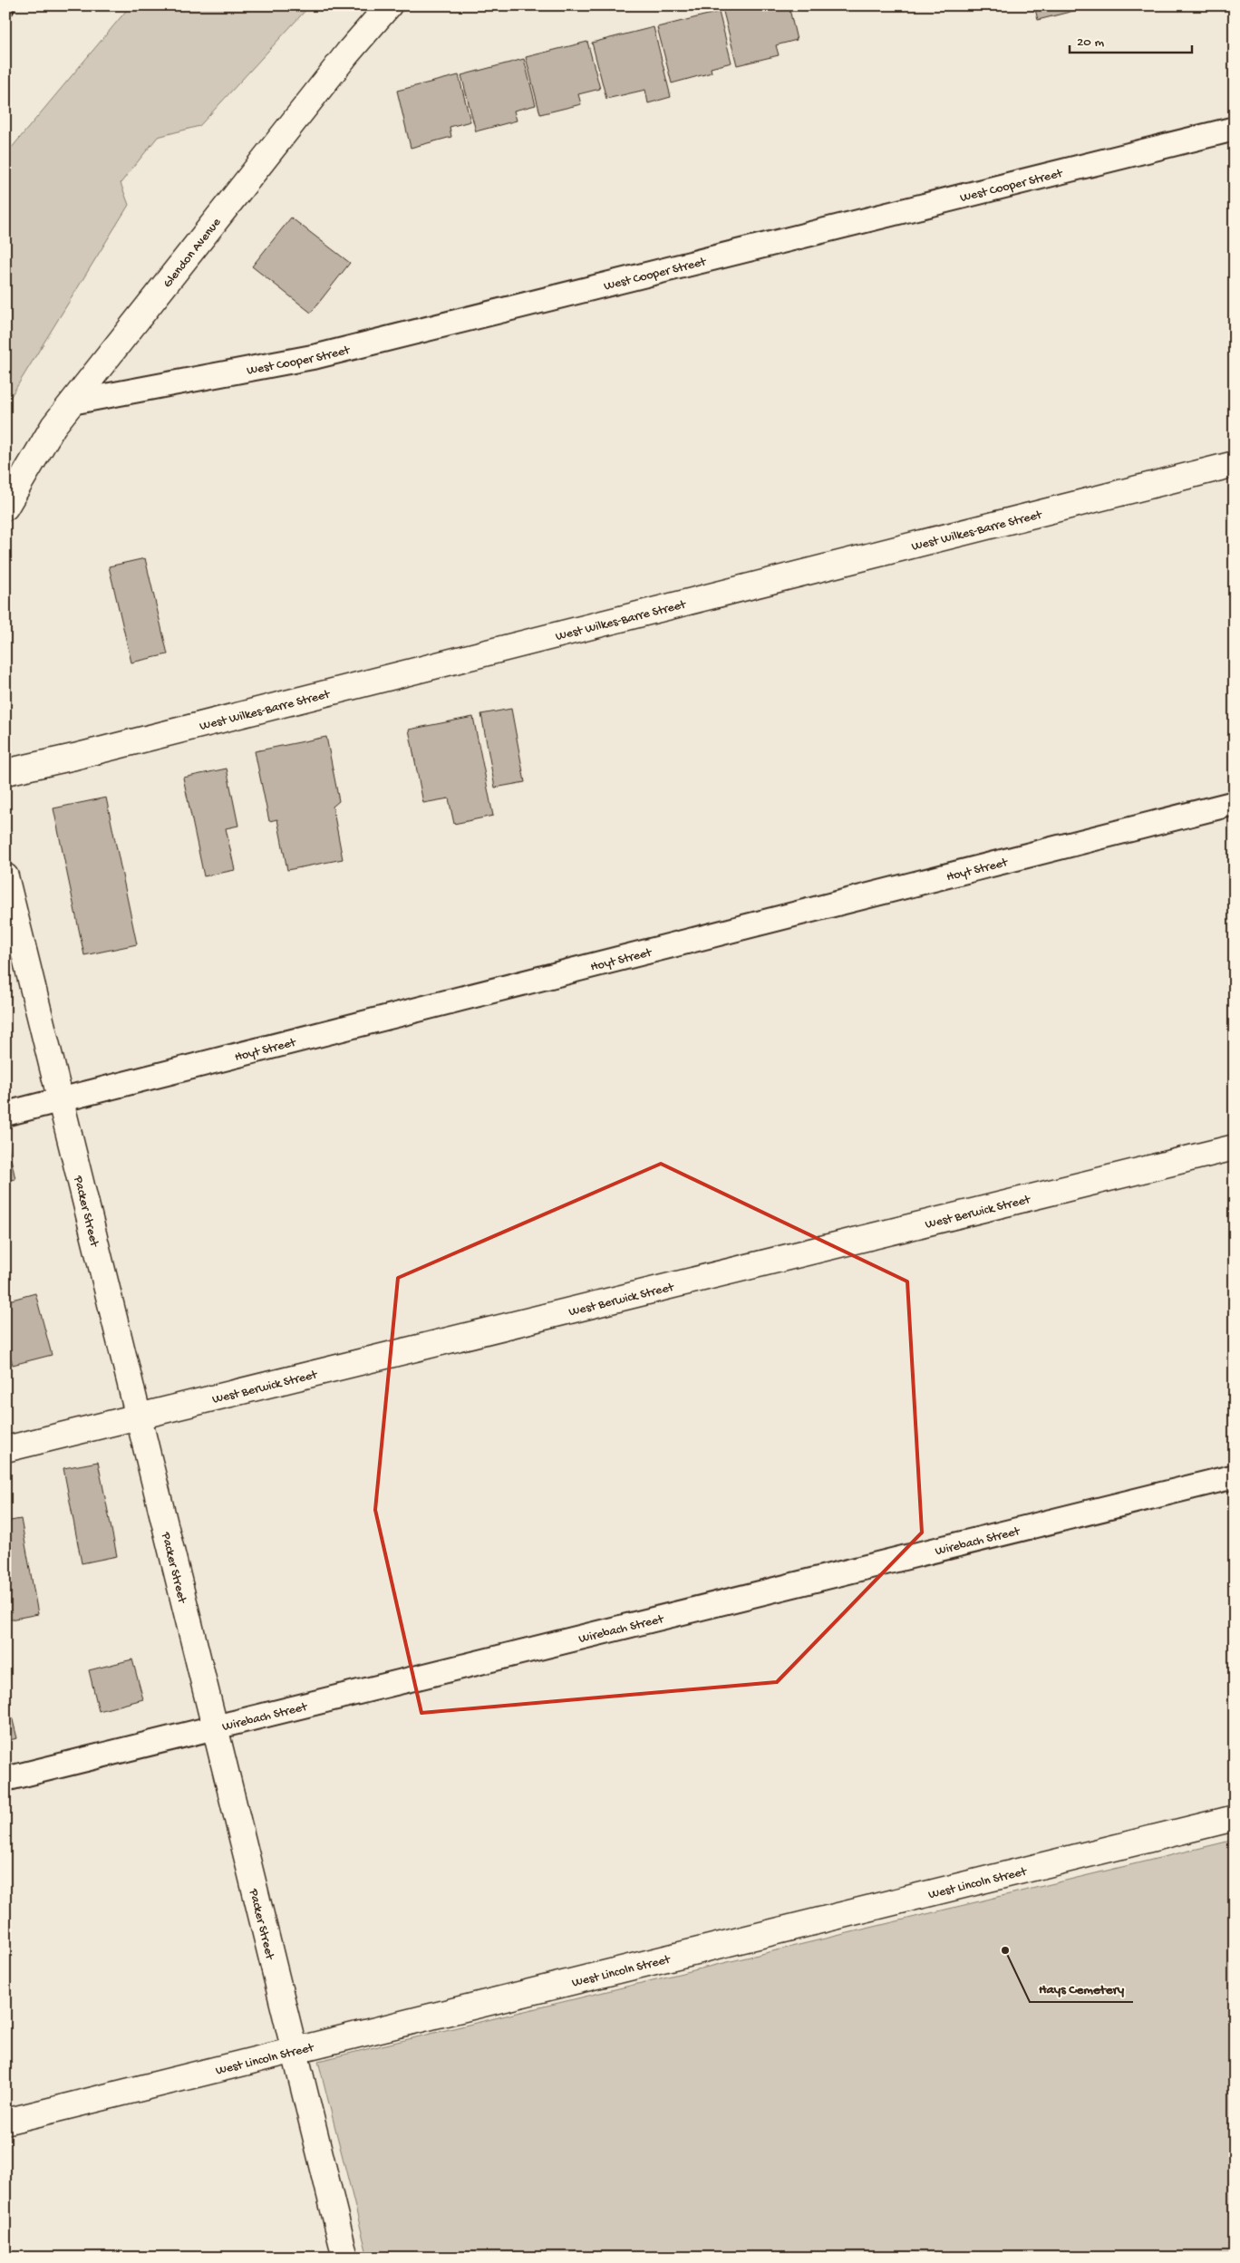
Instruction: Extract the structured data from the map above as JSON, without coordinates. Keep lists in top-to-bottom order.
{
  "streets": {
    "street": [
      "Glendon Avenue",
      "West Wilkes-Barre Street",
      "Packer Street",
      "West Berwick Street",
      "West Lincoln Street"
    ],
    "lane": ["West Cooper Street", "Hoyt Street", "Wirebach Street"]
  },
  "crossings": [
    ["West Cooper Street", "Glendon Avenue"],
    ["Hoyt Street", "Packer Street"],
    ["Packer Street", "West Berwick Street"],
    ["Packer Street", "Wirebach Street"],
    ["Packer Street", "West Lincoln Street"]
  ],
  "places": ["Hays Cemetery"],
  "scale_bar": "20 m"
}
